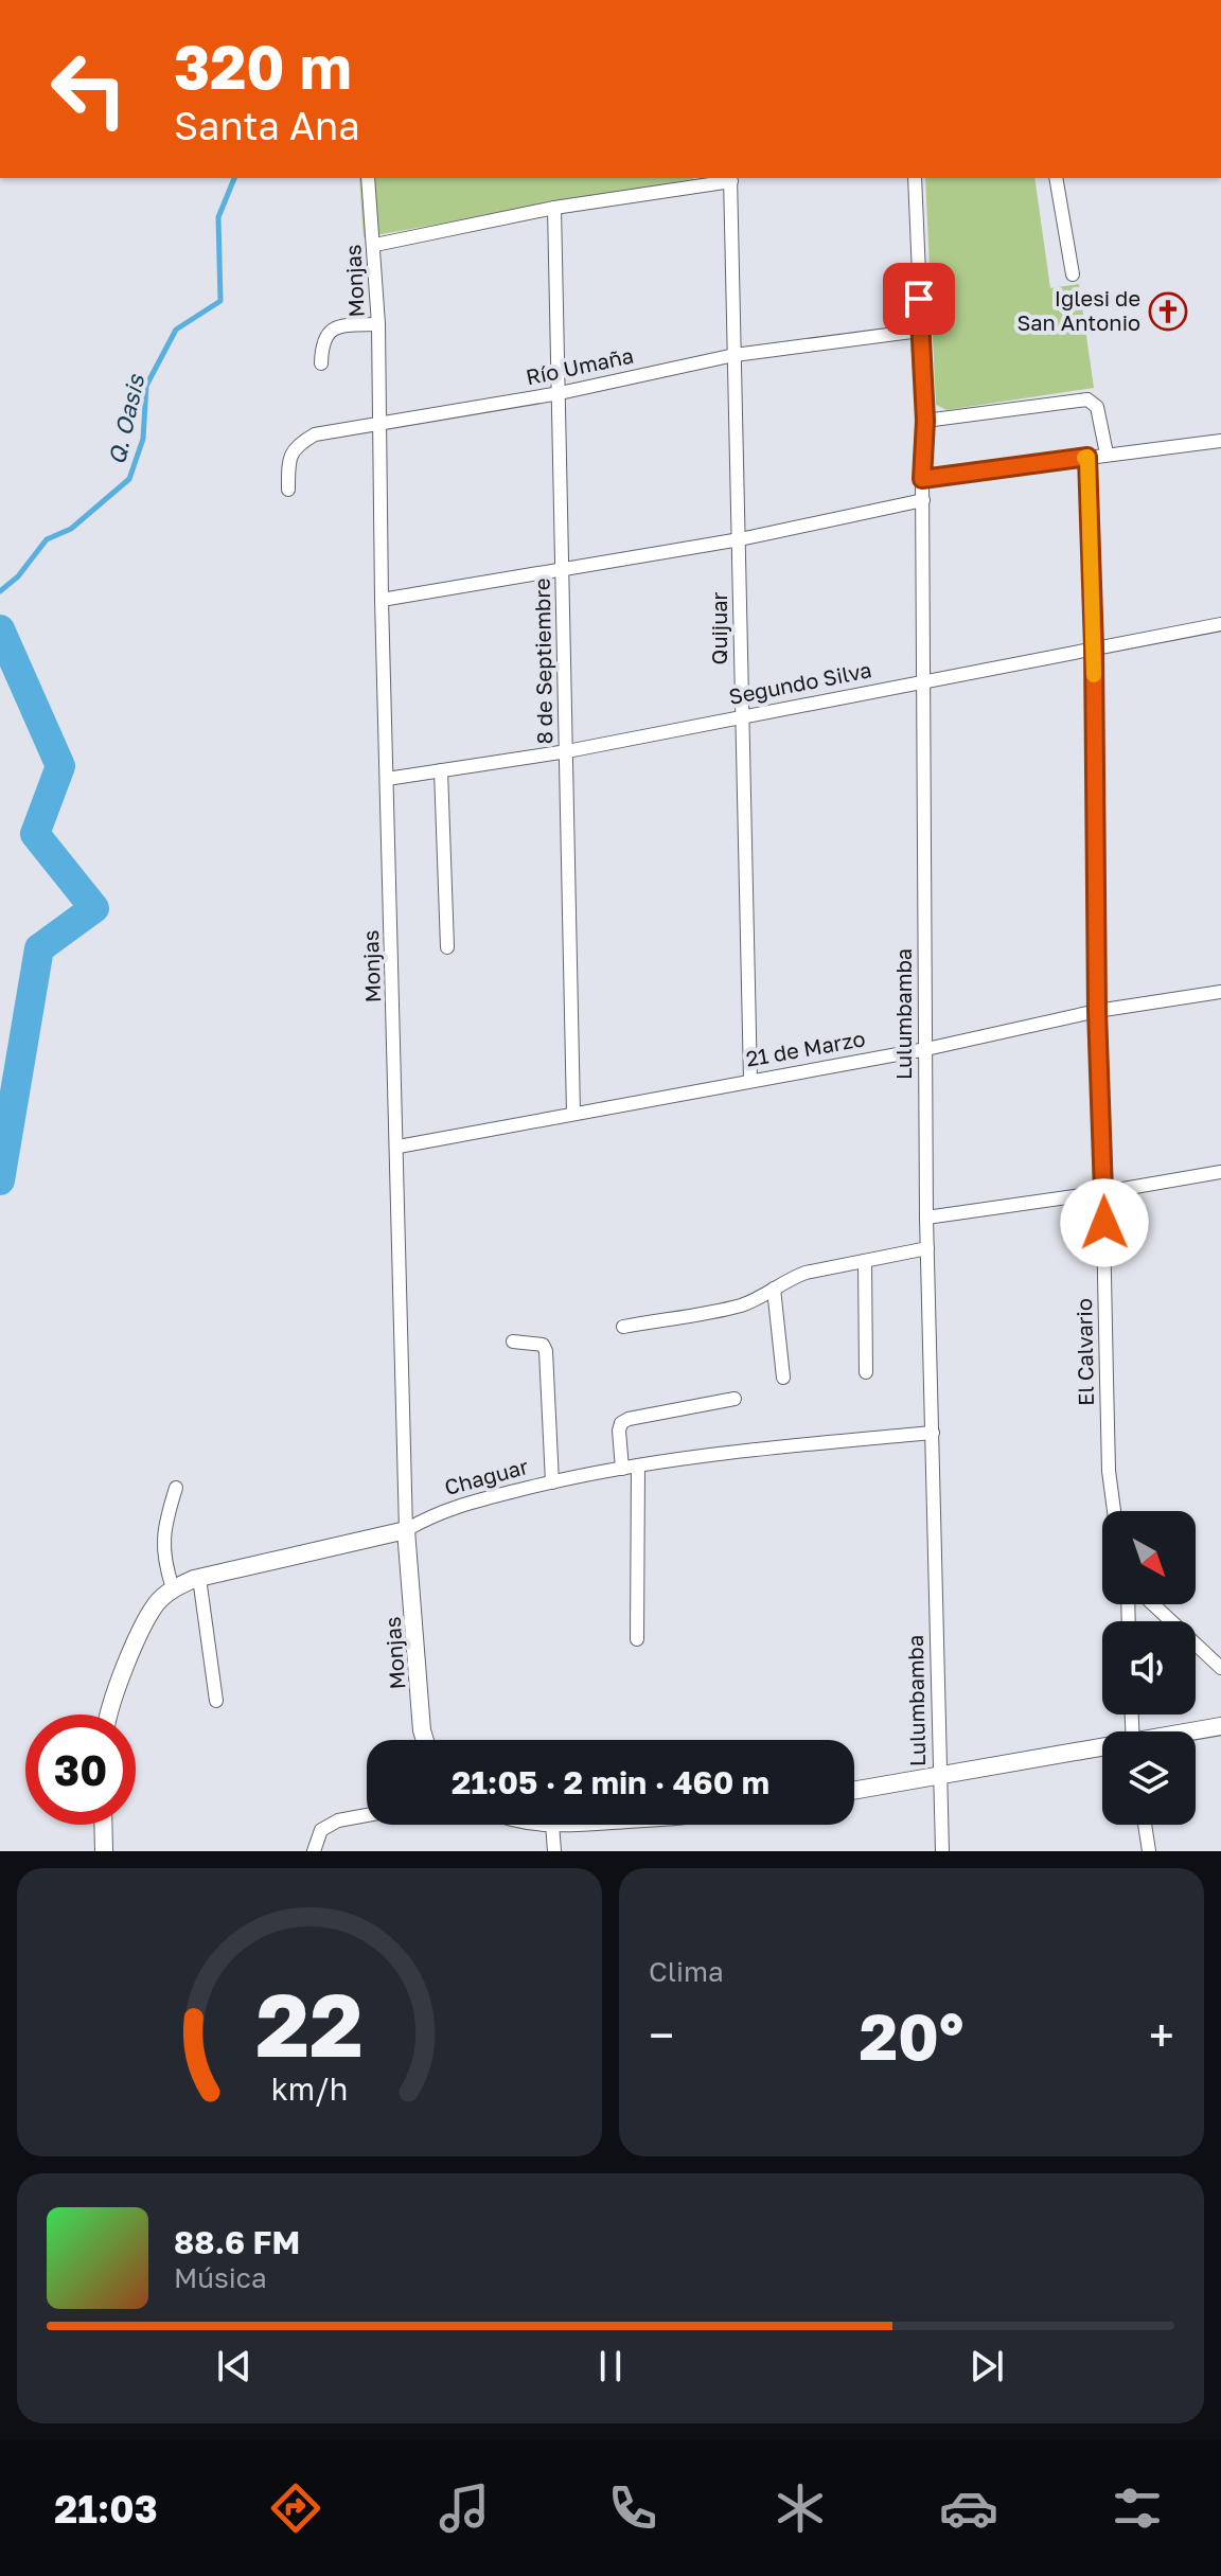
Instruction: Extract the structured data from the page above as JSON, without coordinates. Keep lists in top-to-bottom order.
{
  "streets": {
    "street": [
      "Monjas",
      "Río Umaña",
      "Quijuar",
      "8 de Septiembre",
      "Segundo Silva",
      "Lulumbamba",
      "21 de Marzo",
      "El Calvario",
      "Chaguar"
    ]
  },
  "crossings": [
    ["Monjas", "Río Umaña"],
    ["Monjas", "Segundo Silva"],
    ["Monjas", "21 de Marzo"],
    ["Monjas", "Chaguar"],
    ["Río Umaña", "Quijuar"],
    ["Río Umaña", "8 de Septiembre"],
    ["Río Umaña", "Lulumbamba"],
    ["Quijuar", "Segundo Silva"],
    ["Quijuar", "21 de Marzo"],
    ["8 de Septiembre", "Segundo Silva"],
    ["8 de Septiembre", "21 de Marzo"],
    ["Segundo Silva", "Lulumbamba"],
    ["Segundo Silva", "El Calvario"],
    ["Lulumbamba", "21 de Marzo"],
    ["Lulumbamba", "Chaguar"],
    ["21 de Marzo", "El Calvario"]
  ],
  "water": ["Q. Oasis"],
  "places": {
    "church": ["Iglesi de San Antonio"]
  },
  "north": "bottom right",
  "page": {
    "turn": ["320 m", "Santa Ana"],
    "limit": "30",
    "trip": "21:05 · 2 min · 460 m",
    "tile": "Clima",
    "heat": ["−", "20°", "+"],
    "song": ["88.6 FM", "Música"],
    "tabs": "21:03",
    "gauge": ["22", "km/h"]
  }
}
